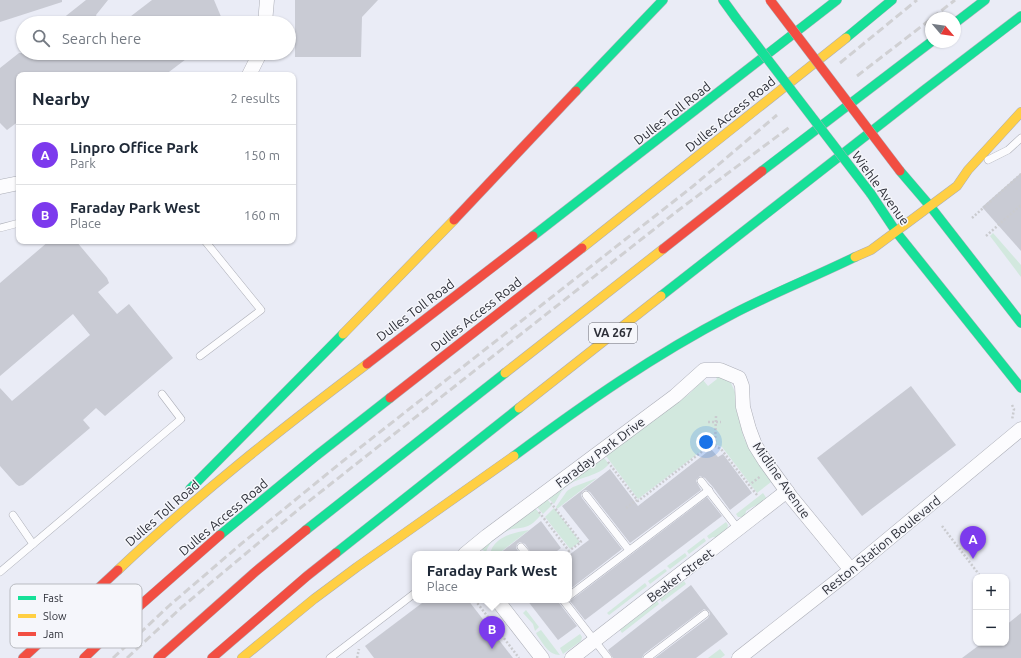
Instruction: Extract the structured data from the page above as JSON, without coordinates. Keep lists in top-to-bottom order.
{
  "streets": {
    "main road": [
      "Dulles Toll Road",
      "Dulles Access Road",
      "Wiehle Avenue",
      "VA 267"
    ],
    "street": [
      "Faraday Park Drive",
      "Midline Avenue",
      "Reston Station Boulevard",
      "Beaker Street"
    ]
  },
  "crossings": [
    ["Faraday Park Drive", "Midline Avenue"],
    ["Midline Avenue", "Reston Station Boulevard"],
    ["Midline Avenue", "Beaker Street"]
  ],
  "legend": ["Fast", "Slow", "Jam"],
  "north": "bottom right",
  "page": {
    "search": "Search here",
    "heading": ["Nearby", "2 results"],
    "list": [
      {
        "mark": "A",
        "name": "Linpro Office Park",
        "note": "Park",
        "value": "150 m"
      },
      {
        "mark": "B",
        "name": "Faraday Park West",
        "note": "Place",
        "value": "160 m"
      }
    ],
    "pins": ["A", "B"],
    "popup": ["Faraday Park West", "Place"],
    "map_buttons": ["+", "−"]
  }
}
